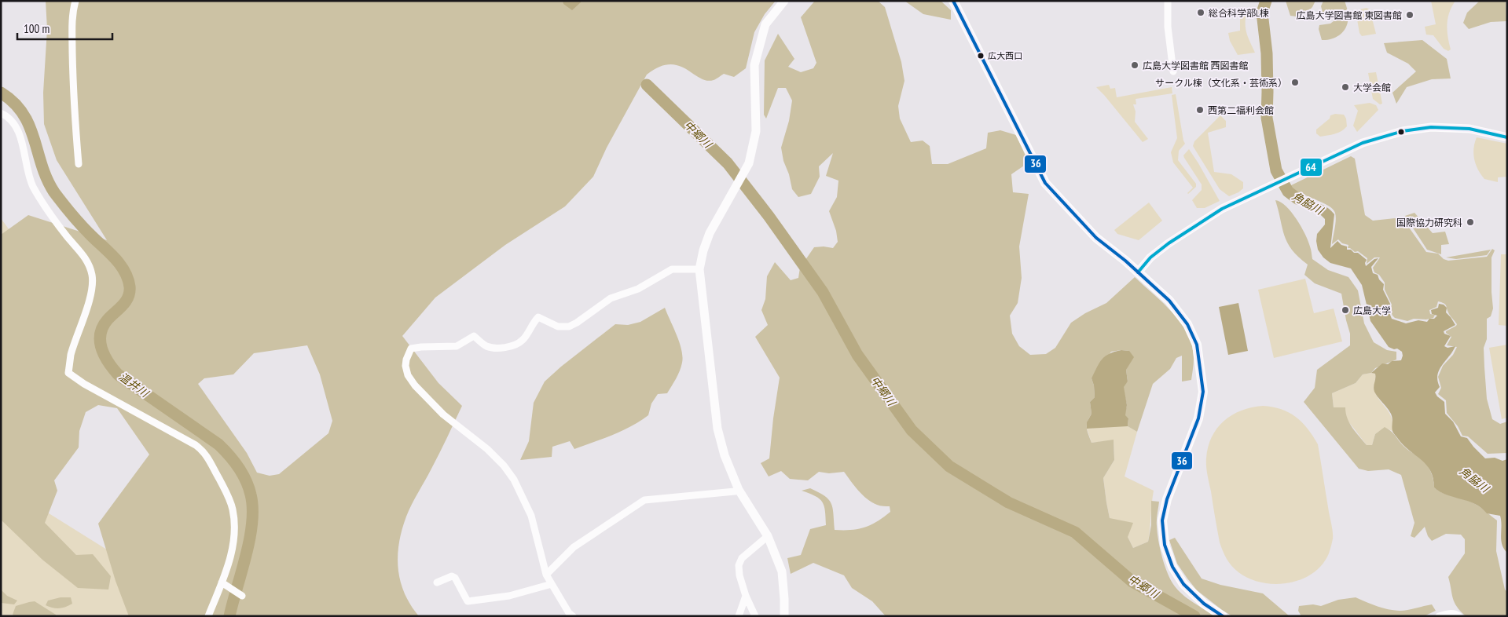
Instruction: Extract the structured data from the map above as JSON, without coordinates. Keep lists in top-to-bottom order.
{
  "water": ["中郷川", "角脇川", "温井川"],
  "places": [
    "総合科学部L棟",
    "広島大学図書館 東図書館",
    "広大西口",
    "広島大学図書館 西図書館",
    "サークル棟（文化系・芸術系）",
    "大学会館",
    "西第二福利会館",
    "国際協力研究科",
    "広島大学"
  ],
  "lines": ["transit line 36", "transit line 64"],
  "scale_bar": "100 m"
}
